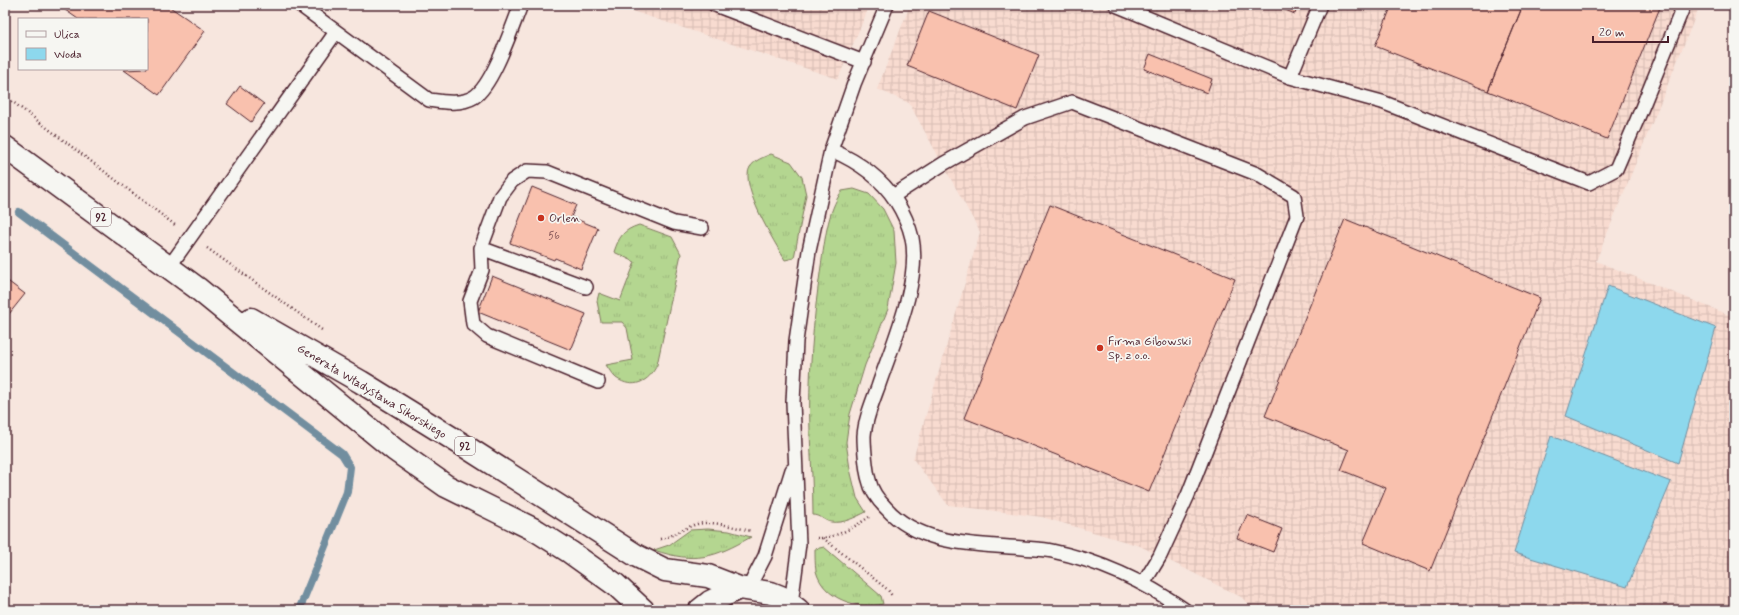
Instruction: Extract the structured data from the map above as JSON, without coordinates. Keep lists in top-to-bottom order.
{
  "streets": {
    "main road": ["92", "Generała Władysława Sikorskiego"]
  },
  "places": ["Orlen", "Firma Gibowski Sp. z o.o."],
  "house_numbers": ["56"],
  "legend": ["Ulica", "Woda"],
  "scale_bar": "20 m"
}
